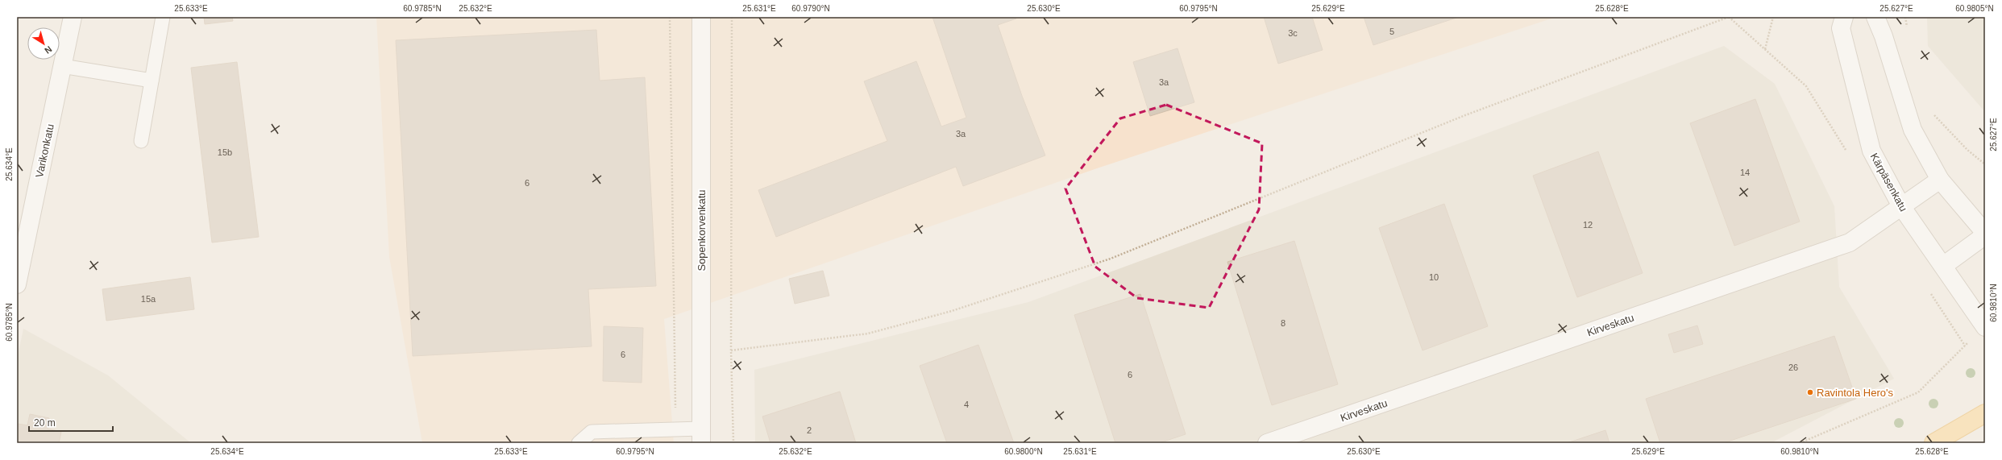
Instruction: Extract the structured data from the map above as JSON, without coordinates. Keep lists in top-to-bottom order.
{
  "streets": {
    "street": [
      "Varikonkatu",
      "Kärpäsenkatu",
      "Sopenkorvenkatu",
      "Kirveskatu"
    ]
  },
  "crossings": [
    ["Kärpäsenkatu", "Kirveskatu"]
  ],
  "places": ["Ravintola Hero's"],
  "house_numbers": [
    "5",
    "3c",
    "3a",
    "3a",
    "15b",
    "14",
    "6",
    "12",
    "10",
    "15a",
    "8",
    "6",
    "26",
    "6",
    "4",
    "2"
  ],
  "scale_bar": "20 m",
  "north": "bottom right",
  "coordinates": [
    "25.633°E",
    "60.9785°N",
    "25.632°E",
    "25.631°E",
    "60.9790°N",
    "25.630°E",
    "60.9795°N",
    "25.629°E",
    "25.628°E",
    "25.627°E",
    "60.9805°N",
    "25.634°E",
    "60.9810°N",
    "60.9800°N"
  ]
}
